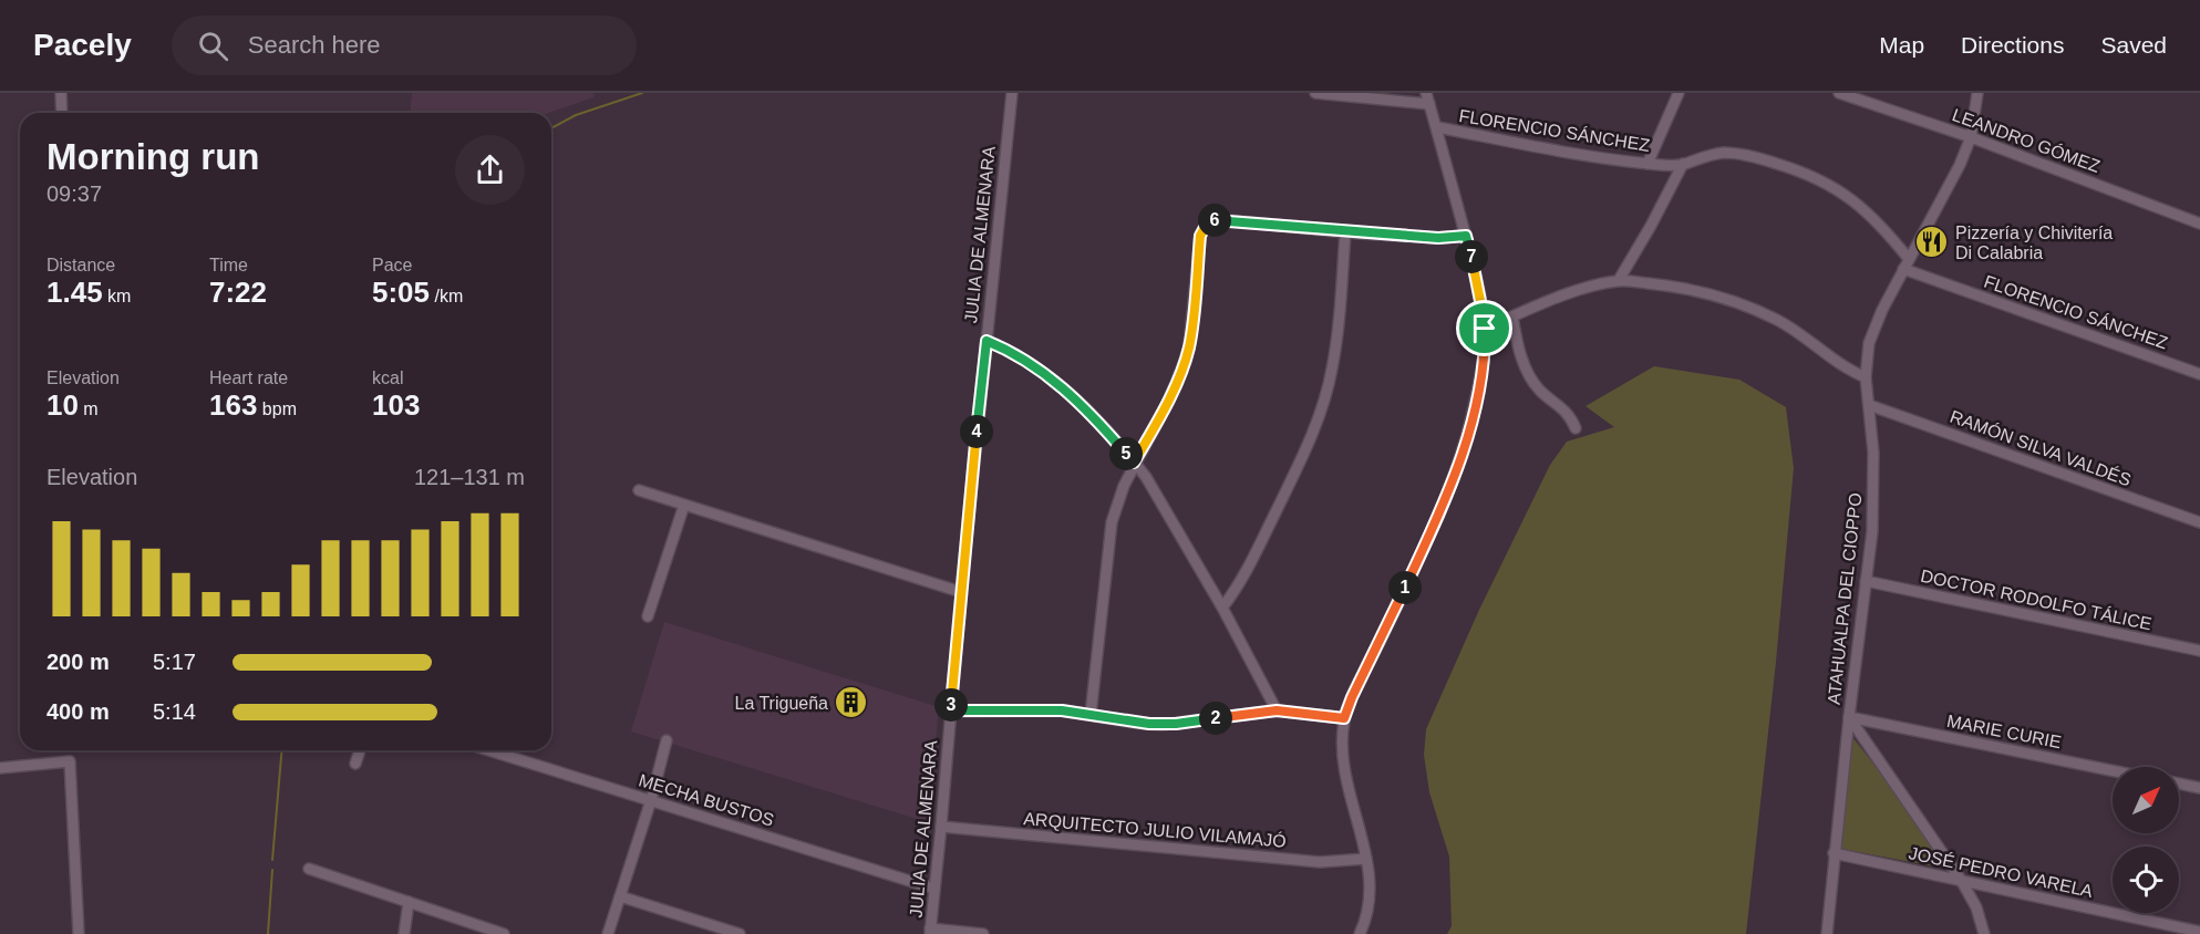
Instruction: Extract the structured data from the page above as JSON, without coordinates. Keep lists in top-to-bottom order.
{
  "streets": {
    "street": [
      "FLORENCIO SÁNCHEZ",
      "LEANDRO GÓMEZ",
      "JULIA DE ALMENARA",
      "RAMÓN SILVA VALDÉS",
      "ATAHUALPA DEL CIOPPO",
      "DOCTOR RODOLFO TÁLICE",
      "MARIE CURIE",
      "MECHA BUSTOS",
      "ARQUITECTO JULIO VILAMAJÓ",
      "JOSÉ PEDRO VARELA"
    ]
  },
  "crossings": [
    ["FLORENCIO SÁNCHEZ", "ATAHUALPA DEL CIOPPO"],
    ["LEANDRO GÓMEZ", "ATAHUALPA DEL CIOPPO"],
    ["JULIA DE ALMENARA", "MECHA BUSTOS"],
    ["JULIA DE ALMENARA", "ARQUITECTO JULIO VILAMAJÓ"],
    ["RAMÓN SILVA VALDÉS", "ATAHUALPA DEL CIOPPO"],
    ["ATAHUALPA DEL CIOPPO", "DOCTOR RODOLFO TÁLICE"],
    ["ATAHUALPA DEL CIOPPO", "MARIE CURIE"],
    ["ATAHUALPA DEL CIOPPO", "JOSÉ PEDRO VARELA"]
  ],
  "places": {
    "restaurant": ["Pizzería y Chivitería Di Calabria"],
    "building": ["La Trigueña"]
  },
  "north": "top right",
  "page": {
    "header": "Pacely",
    "search": "Search here",
    "nav": ["Map", "Directions", "Saved"],
    "heading": ["Morning run", "09:37"],
    "pins": [
      "6",
      "7",
      "4",
      "5",
      "1",
      "3",
      "2"
    ],
    "stats": [
      ["Distance", "1.45 km"],
      ["Time", "7:22"],
      ["Pace", "5:05 /km"],
      ["Elevation", "10 m"],
      ["Heart rate", "163 bpm"],
      ["kcal", "103"]
    ],
    "chart": ["Elevation", "121–131 m"],
    "list": [
      {
        "name": "200 m",
        "note": "5:17"
      },
      {
        "name": "400 m",
        "note": "5:14"
      }
    ]
  }
}
